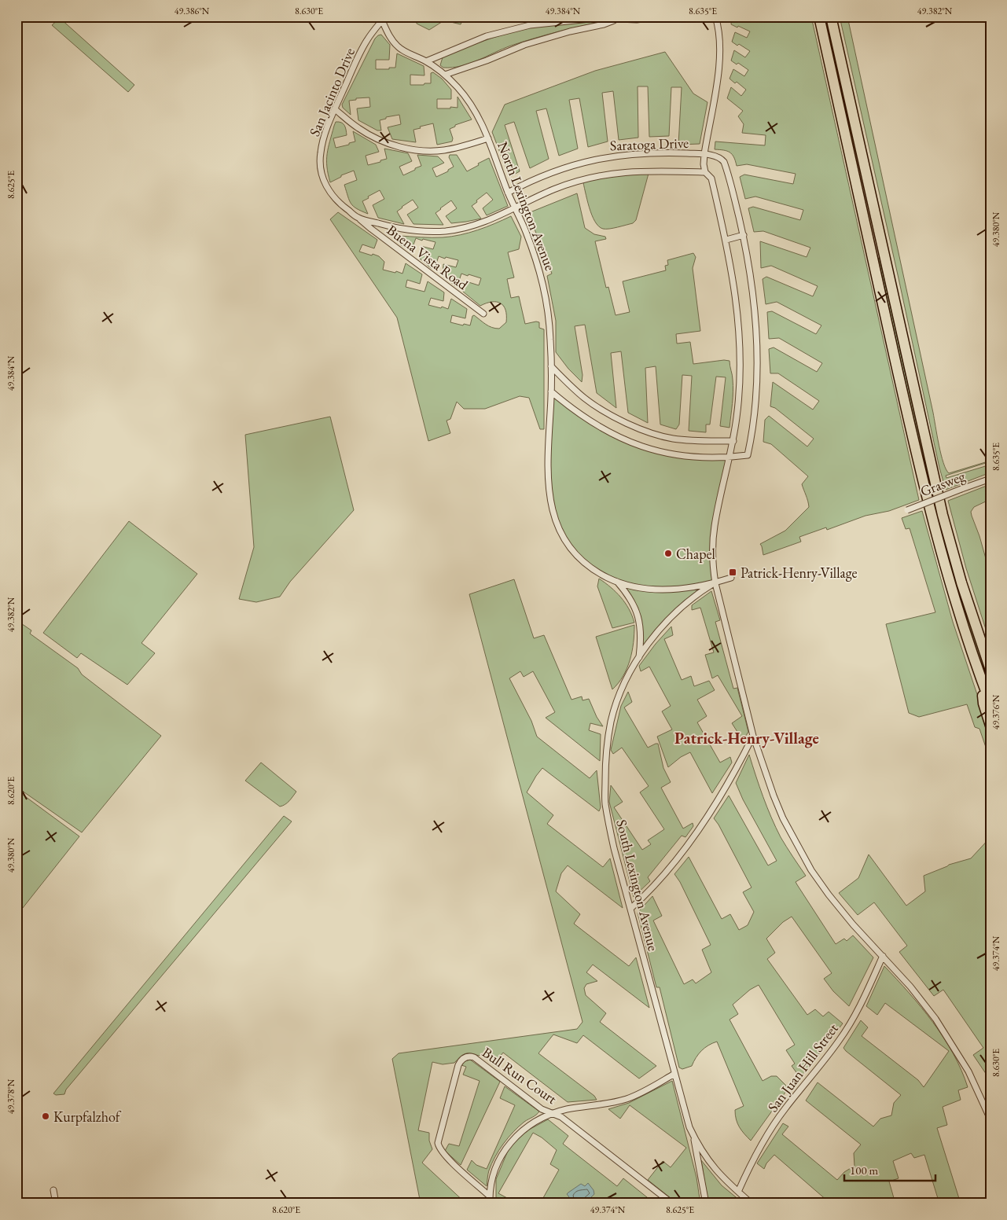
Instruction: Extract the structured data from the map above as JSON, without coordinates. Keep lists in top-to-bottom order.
{
  "streets": {
    "street": [
      "San Jacinto Drive",
      "Saratoga Drive",
      "North Lexington Avenue",
      "Buena Vista Road",
      "Grasweg",
      "South Lexington Avenue",
      "San Juan Hill Street",
      "Bull Run Court"
    ]
  },
  "crossings": [
    ["San Jacinto Drive", "Saratoga Drive"],
    ["San Jacinto Drive", "North Lexington Avenue"],
    ["San Jacinto Drive", "Buena Vista Road"],
    ["Saratoga Drive", "North Lexington Avenue"],
    ["North Lexington Avenue", "South Lexington Avenue"],
    ["South Lexington Avenue", "San Juan Hill Street"]
  ],
  "districts": ["Patrick-Henry-Village"],
  "places": {
    "other": ["Chapel", "Kurpfalzhof"],
    "transit": ["Patrick-Henry-Village"]
  },
  "scale_bar": "100 m",
  "coordinates": [
    "49.386°N",
    "8.630°E",
    "49.384°N",
    "8.635°E",
    "49.382°N",
    "8.625°E",
    "49.380°N",
    "49.376°N",
    "8.620°E",
    "49.374°N",
    "49.378°N"
  ]
}
